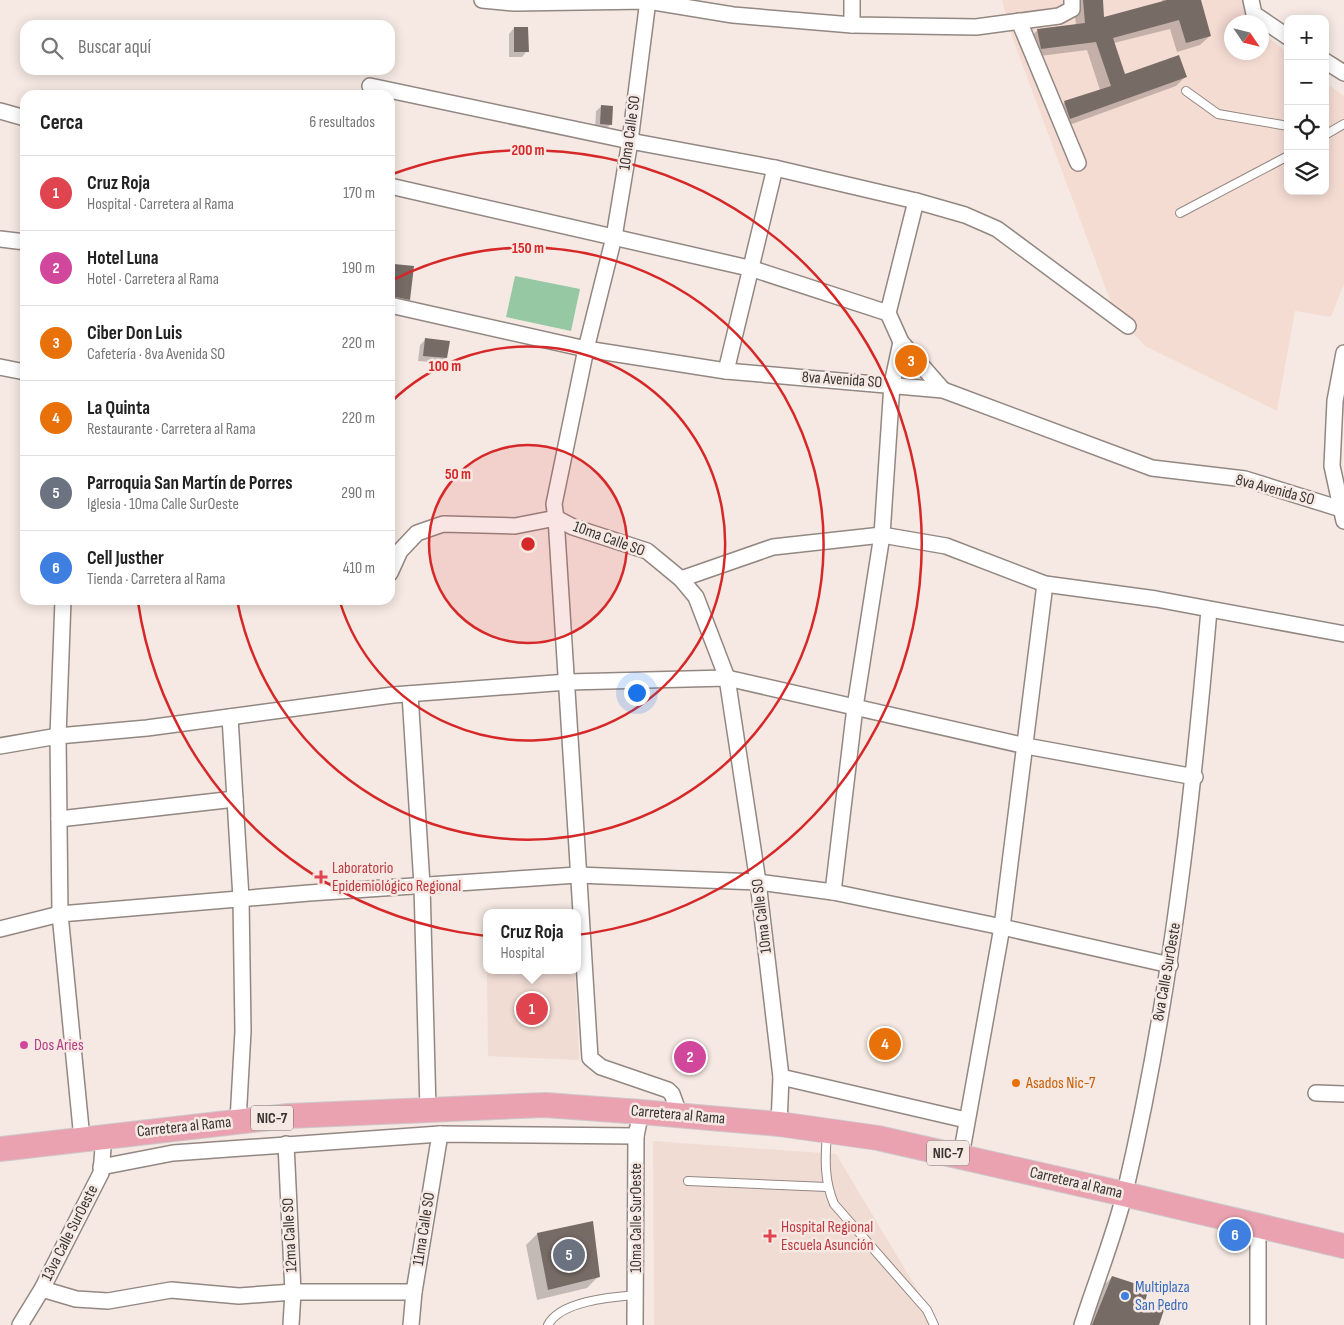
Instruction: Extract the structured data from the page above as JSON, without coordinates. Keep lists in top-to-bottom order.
{
  "streets": {
    "highway": ["Carretera al Rama", "NIC-7"],
    "street": [
      "10ma Calle SO",
      "8va Avenida SO",
      "8va Calle SurOeste",
      "10ma Calle SurOeste",
      "11ma Calle SO",
      "13va Calle SurOeste",
      "12ma Calle SO"
    ]
  },
  "crossings": [
    ["10ma Calle SO", "8va Avenida SO"],
    ["10ma Calle SO", "Carretera al Rama"],
    ["8va Calle SurOeste", "Carretera al Rama"],
    ["Carretera al Rama", "10ma Calle SurOeste"],
    ["Carretera al Rama", "13va Calle SurOeste"]
  ],
  "places": {
    "health": ["Laboratorio Epidemiológico Regional", "Hospital Regional Escuela Asunción"],
    "other": ["Dos Aries", "Asados Nic-7", "Multiplaza San Pedro"]
  },
  "north": "bottom right",
  "page": {
    "map_buttons": ["+", "−"],
    "search": "Buscar aquí",
    "heading": ["Cerca", "6 resultados"],
    "list": [
      {
        "mark": "1",
        "name": "Cruz Roja",
        "note": "Hospital · Carretera al Rama",
        "value": "170 m"
      },
      {
        "mark": "2",
        "name": "Hotel Luna",
        "note": "Hotel · Carretera al Rama",
        "value": "190 m"
      },
      {
        "mark": "3",
        "name": "Ciber Don Luis",
        "note": "Cafetería · 8va Avenida SO",
        "value": "220 m"
      },
      {
        "mark": "4",
        "name": "La Quinta",
        "note": "Restaurante · Carretera al Rama",
        "value": "220 m"
      },
      {
        "mark": "5",
        "name": "Parroquia San Martín de Porres",
        "note": "Iglesia · 10ma Calle SurOeste",
        "value": "290 m"
      },
      {
        "mark": "6",
        "name": "Cell Justher",
        "note": "Tienda · Carretera al Rama",
        "value": "410 m"
      }
    ],
    "pins": [
      "3",
      "1",
      "4",
      "2",
      "6",
      "5"
    ],
    "popup": ["Cruz Roja", "Hospital"]
  },
  "rings": [
    "200 m",
    "150 m",
    "100 m",
    "50 m"
  ]
}
